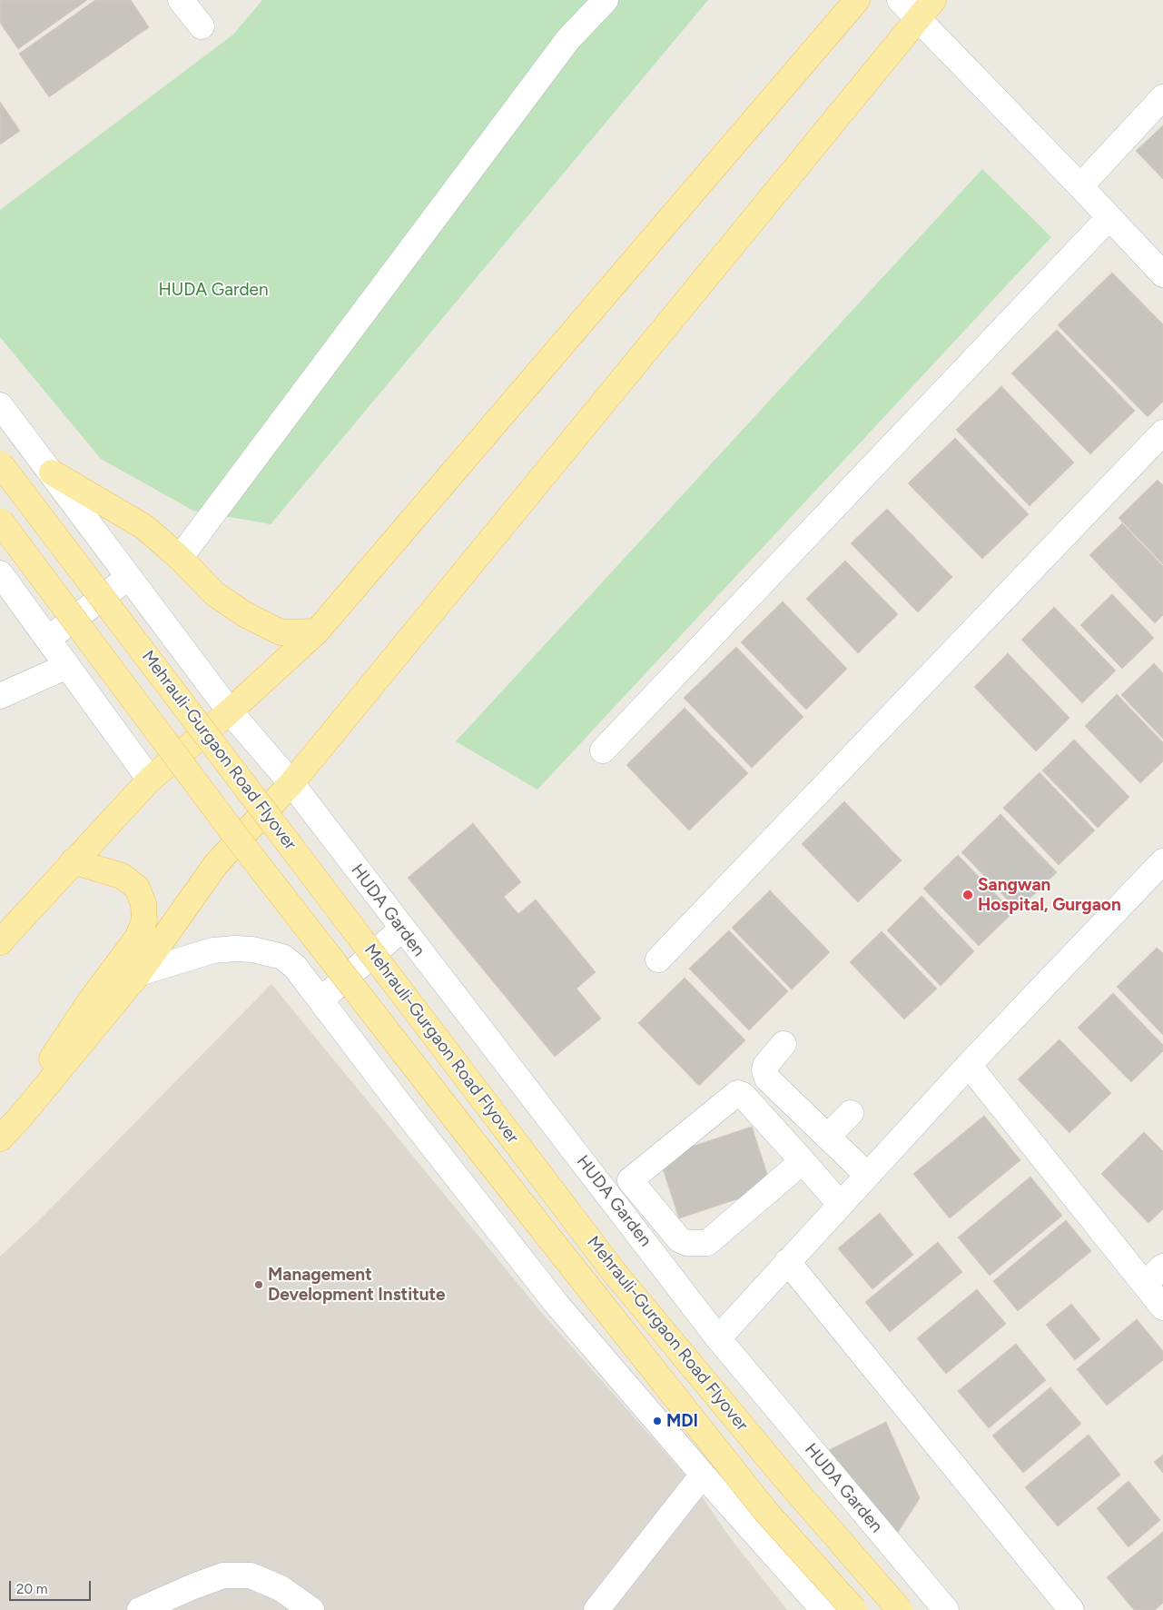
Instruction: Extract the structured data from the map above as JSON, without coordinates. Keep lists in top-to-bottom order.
{
  "streets": {
    "main road": ["Mehrauli-Gurgaon Road Flyover"],
    "street": ["HUDA Garden"]
  },
  "parks": ["HUDA Garden"],
  "places": ["Sangwan Hospital, Gurgaon", "Management Development Institute", "MDI"],
  "scale_bar": "20 m"
}
